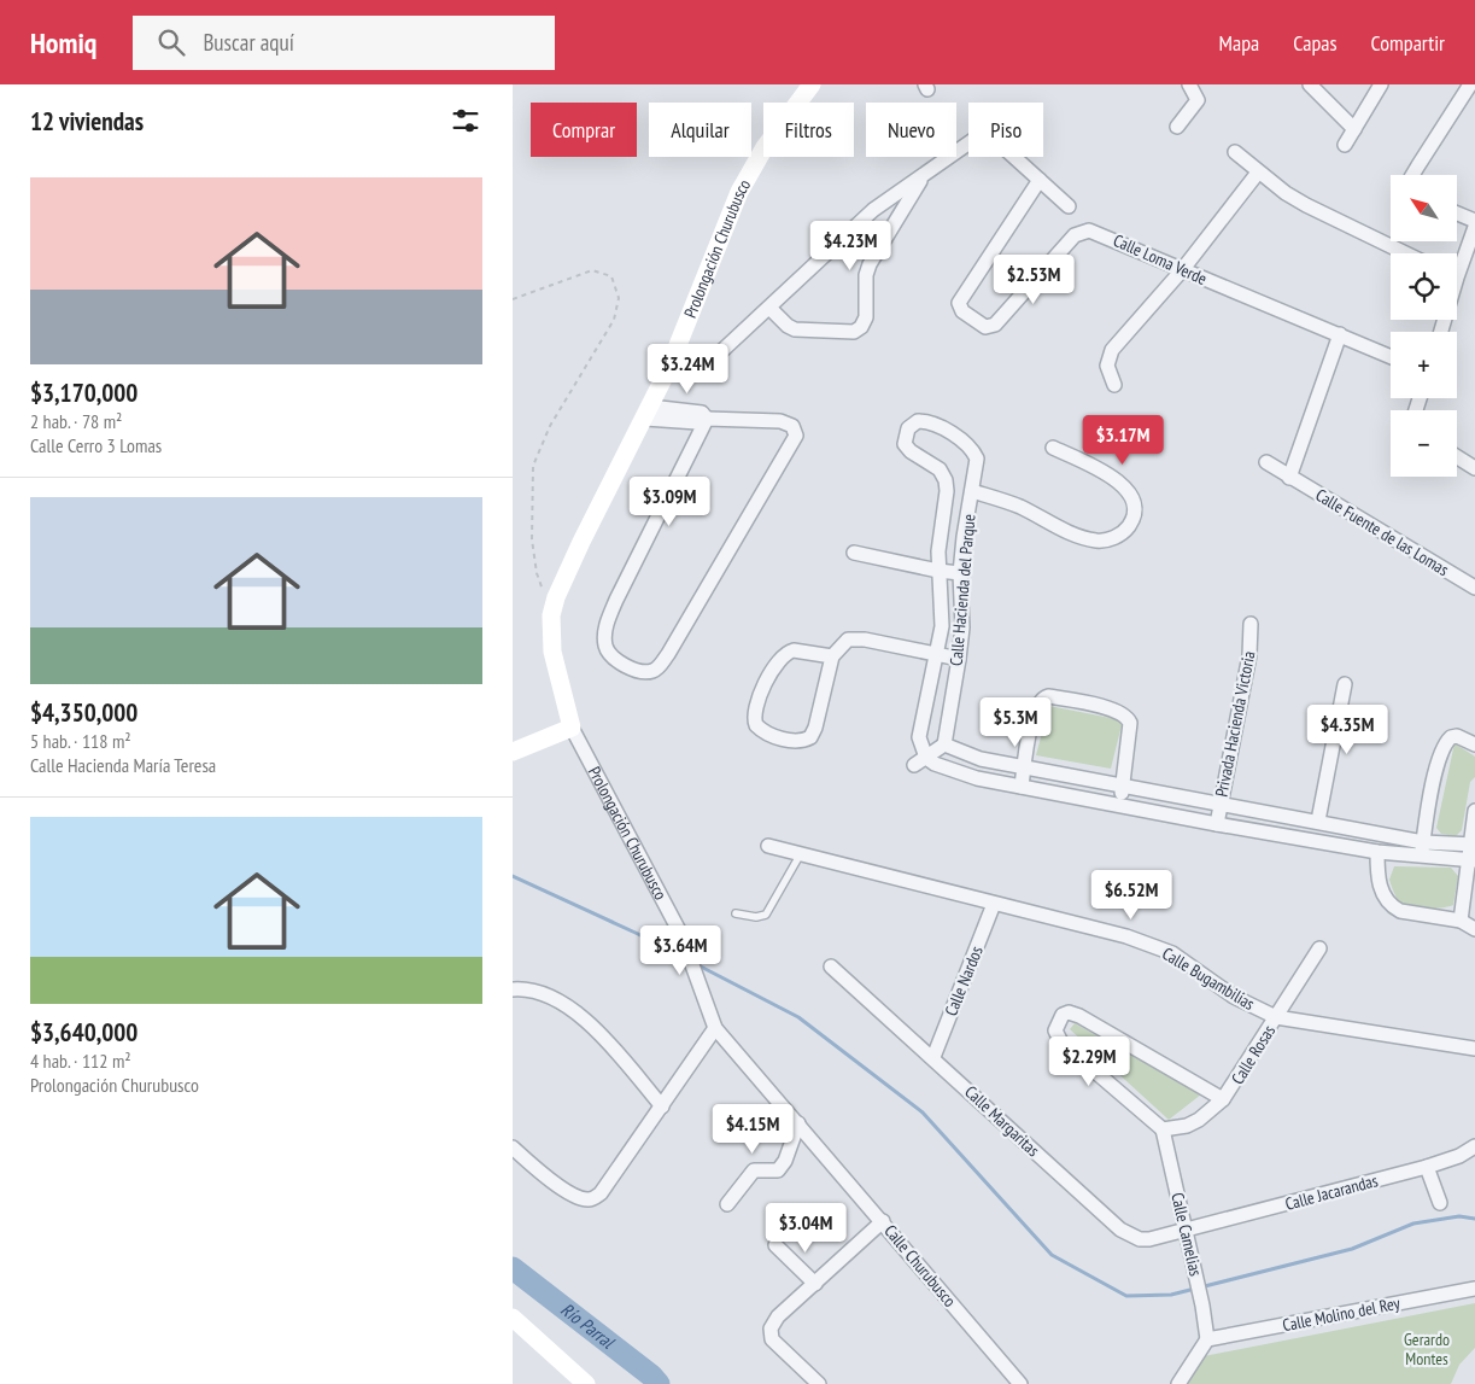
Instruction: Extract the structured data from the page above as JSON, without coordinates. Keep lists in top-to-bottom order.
{
  "streets": {
    "main road": ["Prolongación Churubusco"],
    "street": [
      "Calle Loma Verde",
      "Calle Fuente de las Lomas",
      "Calle Hacienda del Parque",
      "Privada Hacienda Victoria",
      "Calle Bugambilias",
      "Calle Nardos",
      "Calle Rosas",
      "Calle Margaritas",
      "Calle Jacarandas",
      "Calle Camelias",
      "Calle Churubusco",
      "Calle Molino del Rey"
    ]
  },
  "crossings": [
    ["Prolongación Churubusco", "Calle Churubusco"],
    ["Calle Bugambilias", "Calle Nardos"],
    ["Calle Bugambilias", "Calle Rosas"],
    ["Calle Nardos", "Calle Margaritas"],
    ["Calle Rosas", "Calle Camelias"],
    ["Calle Margaritas", "Calle Jacarandas"],
    ["Calle Margaritas", "Calle Camelias"],
    ["Calle Jacarandas", "Calle Camelias"],
    ["Calle Camelias", "Calle Molino del Rey"]
  ],
  "water": ["Río Parral"],
  "parks": ["Gerardo Montes"],
  "north": "top left",
  "page": {
    "header": "Homiq",
    "search": "Buscar aquí",
    "nav": ["Mapa", "Capas", "Compartir"],
    "heading": "12 viviendas",
    "chip": [
      "Comprar",
      "Alquilar",
      "Filtros",
      "Nuevo",
      "Piso"
    ],
    "list": [
      {
        "name": "$3,170,000",
        "note": "2 hab. · 78 m² · Calle Cerro 3 Lomas"
      },
      {
        "name": "$4,350,000",
        "note": "5 hab. · 118 m² · Calle Hacienda María Teresa"
      },
      {
        "name": "$3,640,000",
        "note": "4 hab. · 112 m² · Prolongación Churubusco"
      }
    ],
    "map_buttons": ["+", "−"],
    "price": [
      "$4.23M",
      "$2.53M",
      "$3.24M",
      "$3.17M",
      "$3.09M",
      "$5.3M",
      "$4.35M",
      "$6.52M",
      "$3.64M",
      "$2.29M",
      "$4.15M",
      "$3.04M"
    ]
  }
}
